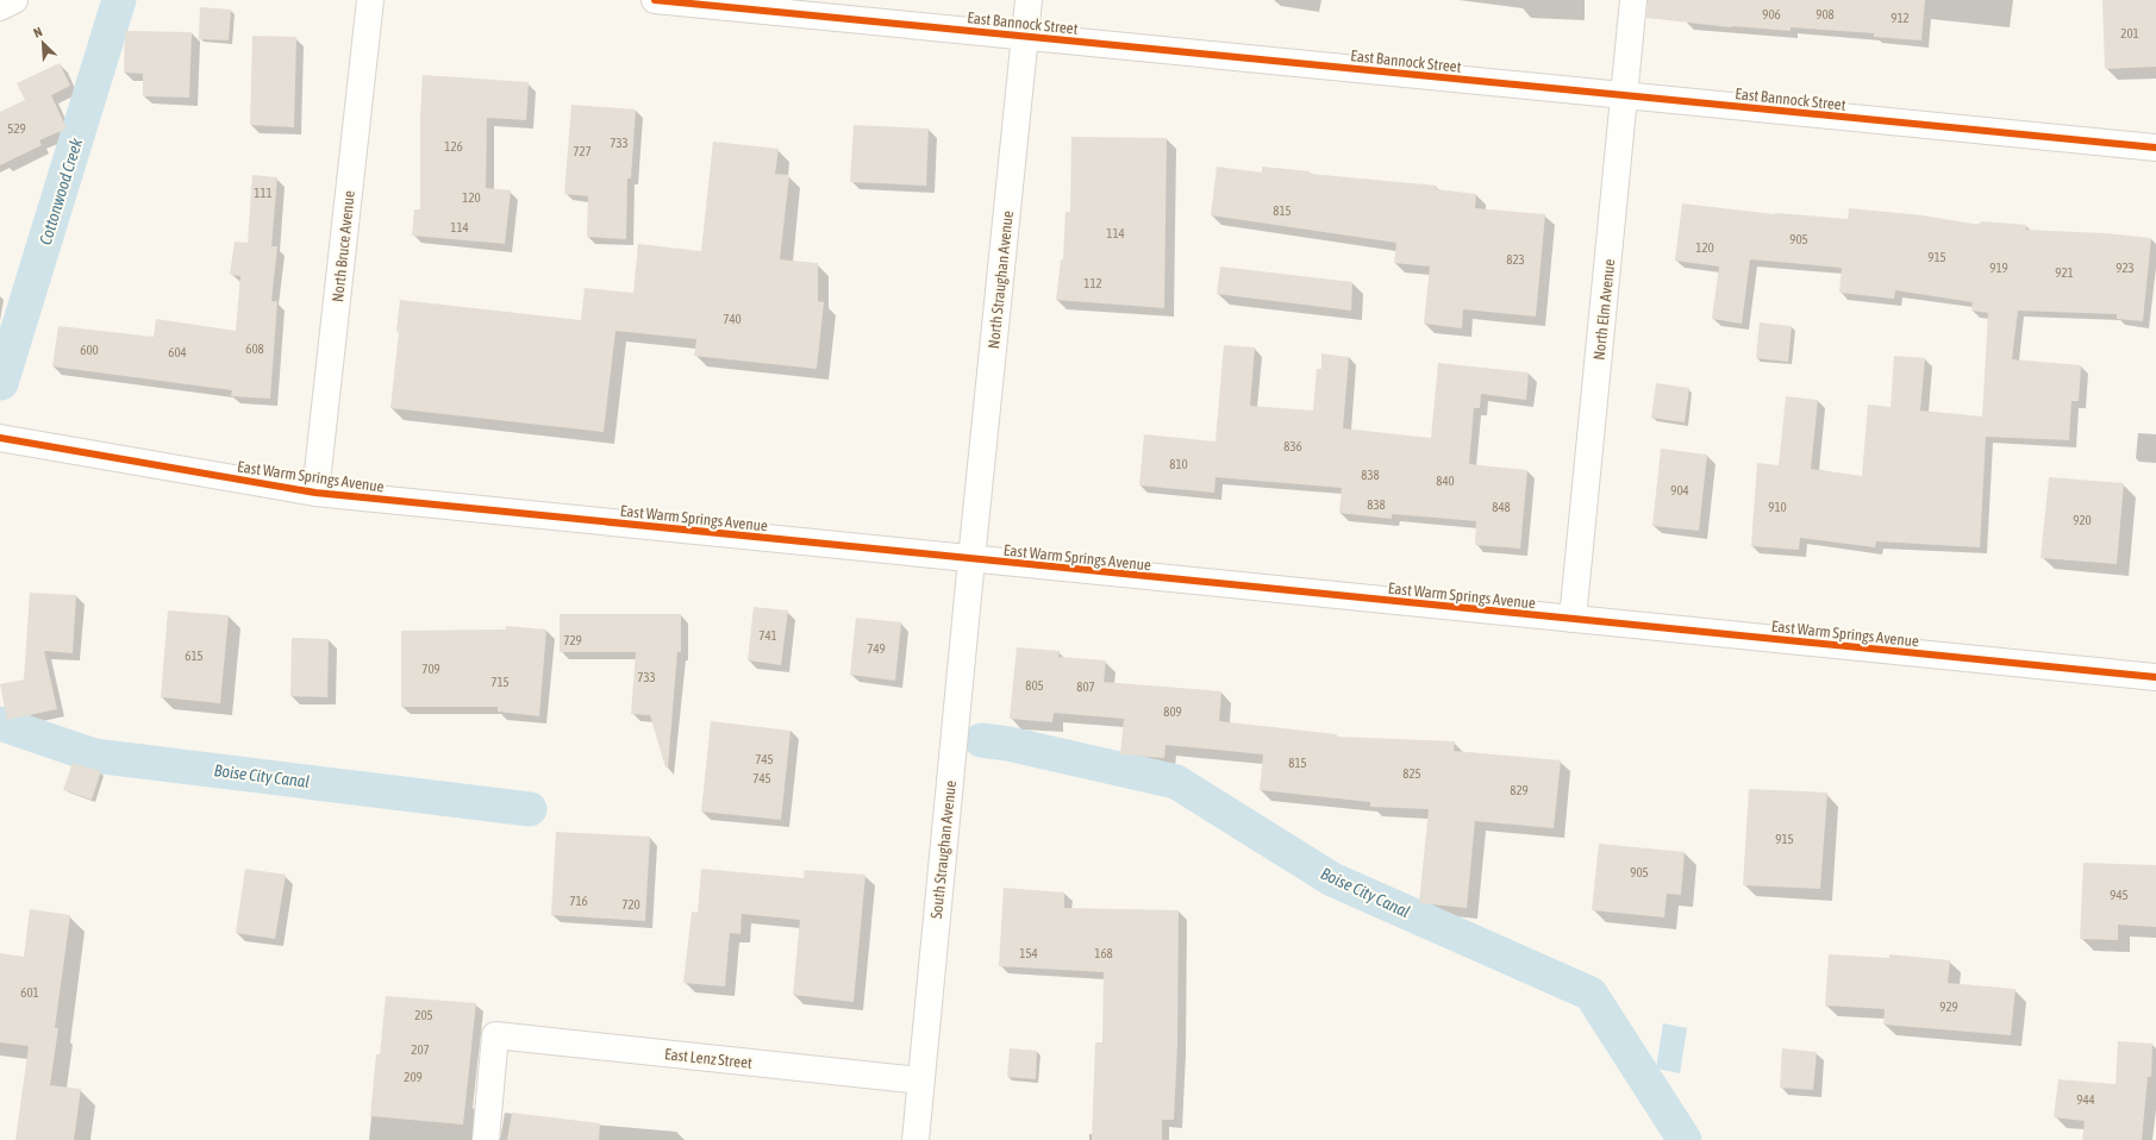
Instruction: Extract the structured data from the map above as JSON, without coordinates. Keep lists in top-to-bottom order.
{
  "streets": {
    "street": [
      "East Bannock Street",
      "North Bruce Avenue",
      "North Straughan Avenue",
      "North Elm Avenue",
      "East Warm Springs Avenue",
      "South Straughan Avenue",
      "East Lenz Street"
    ]
  },
  "crossings": [
    ["East Bannock Street", "North Straughan Avenue"],
    ["East Bannock Street", "North Elm Avenue"],
    ["North Bruce Avenue", "East Warm Springs Avenue"],
    ["North Straughan Avenue", "East Warm Springs Avenue"],
    ["North Straughan Avenue", "South Straughan Avenue"],
    ["North Elm Avenue", "East Warm Springs Avenue"],
    ["East Warm Springs Avenue", "South Straughan Avenue"],
    ["South Straughan Avenue", "East Lenz Street"]
  ],
  "water": ["Cottonwood Creek", "Boise City Canal"],
  "house_numbers": [
    "906",
    "908",
    "912",
    "201",
    "529",
    "733",
    "126",
    "727",
    "111",
    "120",
    "815",
    "114",
    "114",
    "905",
    "120",
    "915",
    "823",
    "919",
    "923",
    "921",
    "112",
    "740",
    "608",
    "600",
    "604",
    "836",
    "810",
    "838",
    "840",
    "904",
    "838",
    "848",
    "910",
    "920",
    "741",
    "729",
    "749",
    "615",
    "709",
    "733",
    "715",
    "805",
    "807",
    "809",
    "745",
    "815",
    "825",
    "745",
    "829",
    "915",
    "905",
    "945",
    "716",
    "720",
    "154",
    "168",
    "601",
    "929",
    "205",
    "207",
    "209",
    "944"
  ],
  "north": "top left"
}
